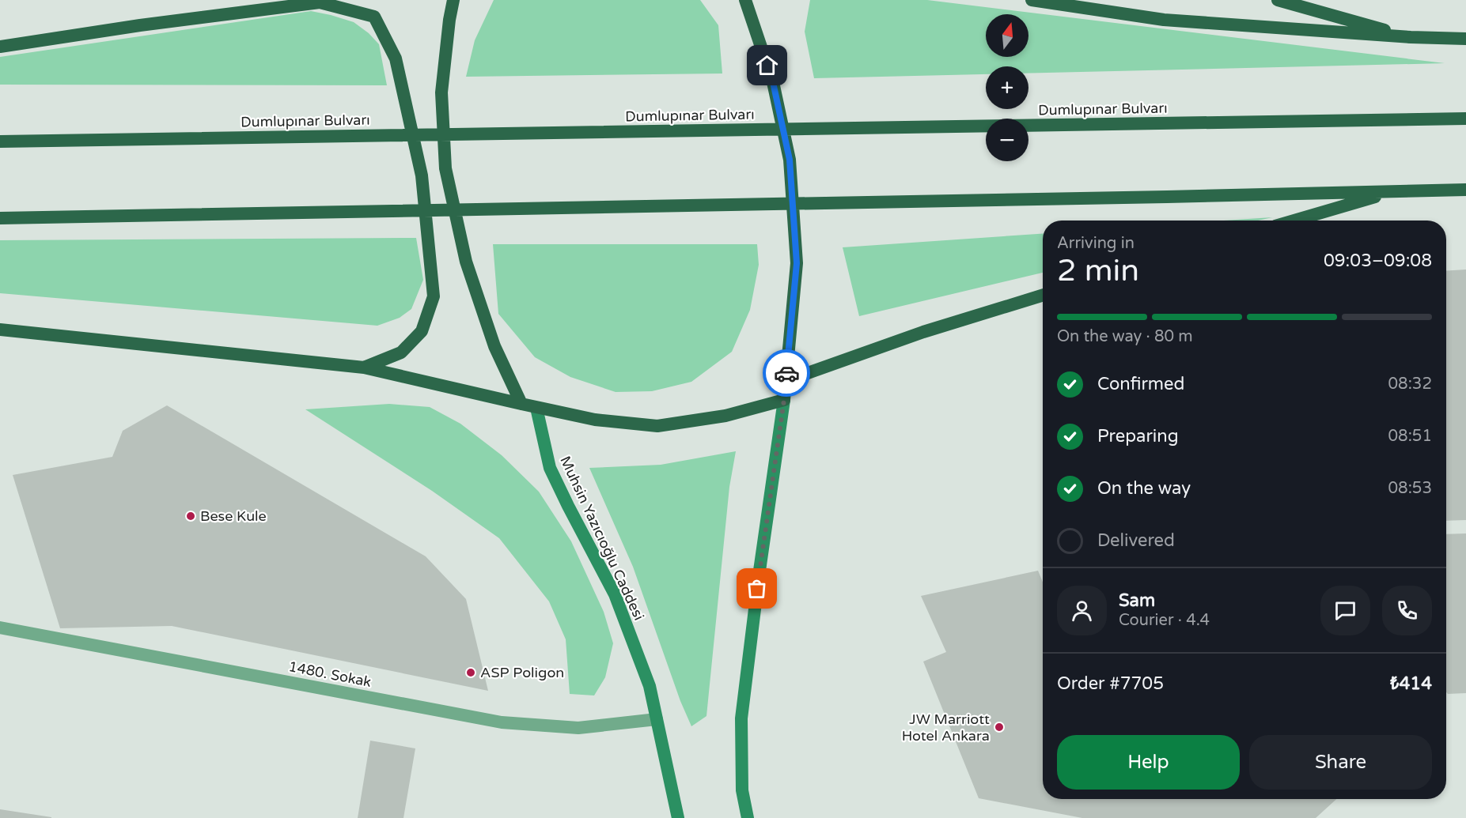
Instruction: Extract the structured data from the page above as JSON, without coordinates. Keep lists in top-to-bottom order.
{
  "streets": {
    "highway": ["Dumlupınar Bulvarı"],
    "main road": ["Muhsin Yazıcıoğlu Caddesi"],
    "street": ["1480. Sokak"]
  },
  "crossings": [
    ["Muhsin Yazıcıoğlu Caddesi", "1480. Sokak"]
  ],
  "places": ["Bese Kule", "ASP Poligon", "JW Marriott Hotel Ankara"],
  "north": "top",
  "page": {
    "map_buttons": ["+", "−"],
    "heading": ["2 min", "Arriving in", "09:03–09:08"],
    "panel": [
      "Sam",
      "Courier · 4.4",
      "Order #7705",
      "₺414"
    ],
    "bar": "On the way · 80 m",
    "list": [
      ["Confirmed", "08:32"],
      ["Preparing", "08:51"],
      ["On the way", "08:53"],
      "Delivered"
    ],
    "buttons": ["Help", "Share"]
  }
}
